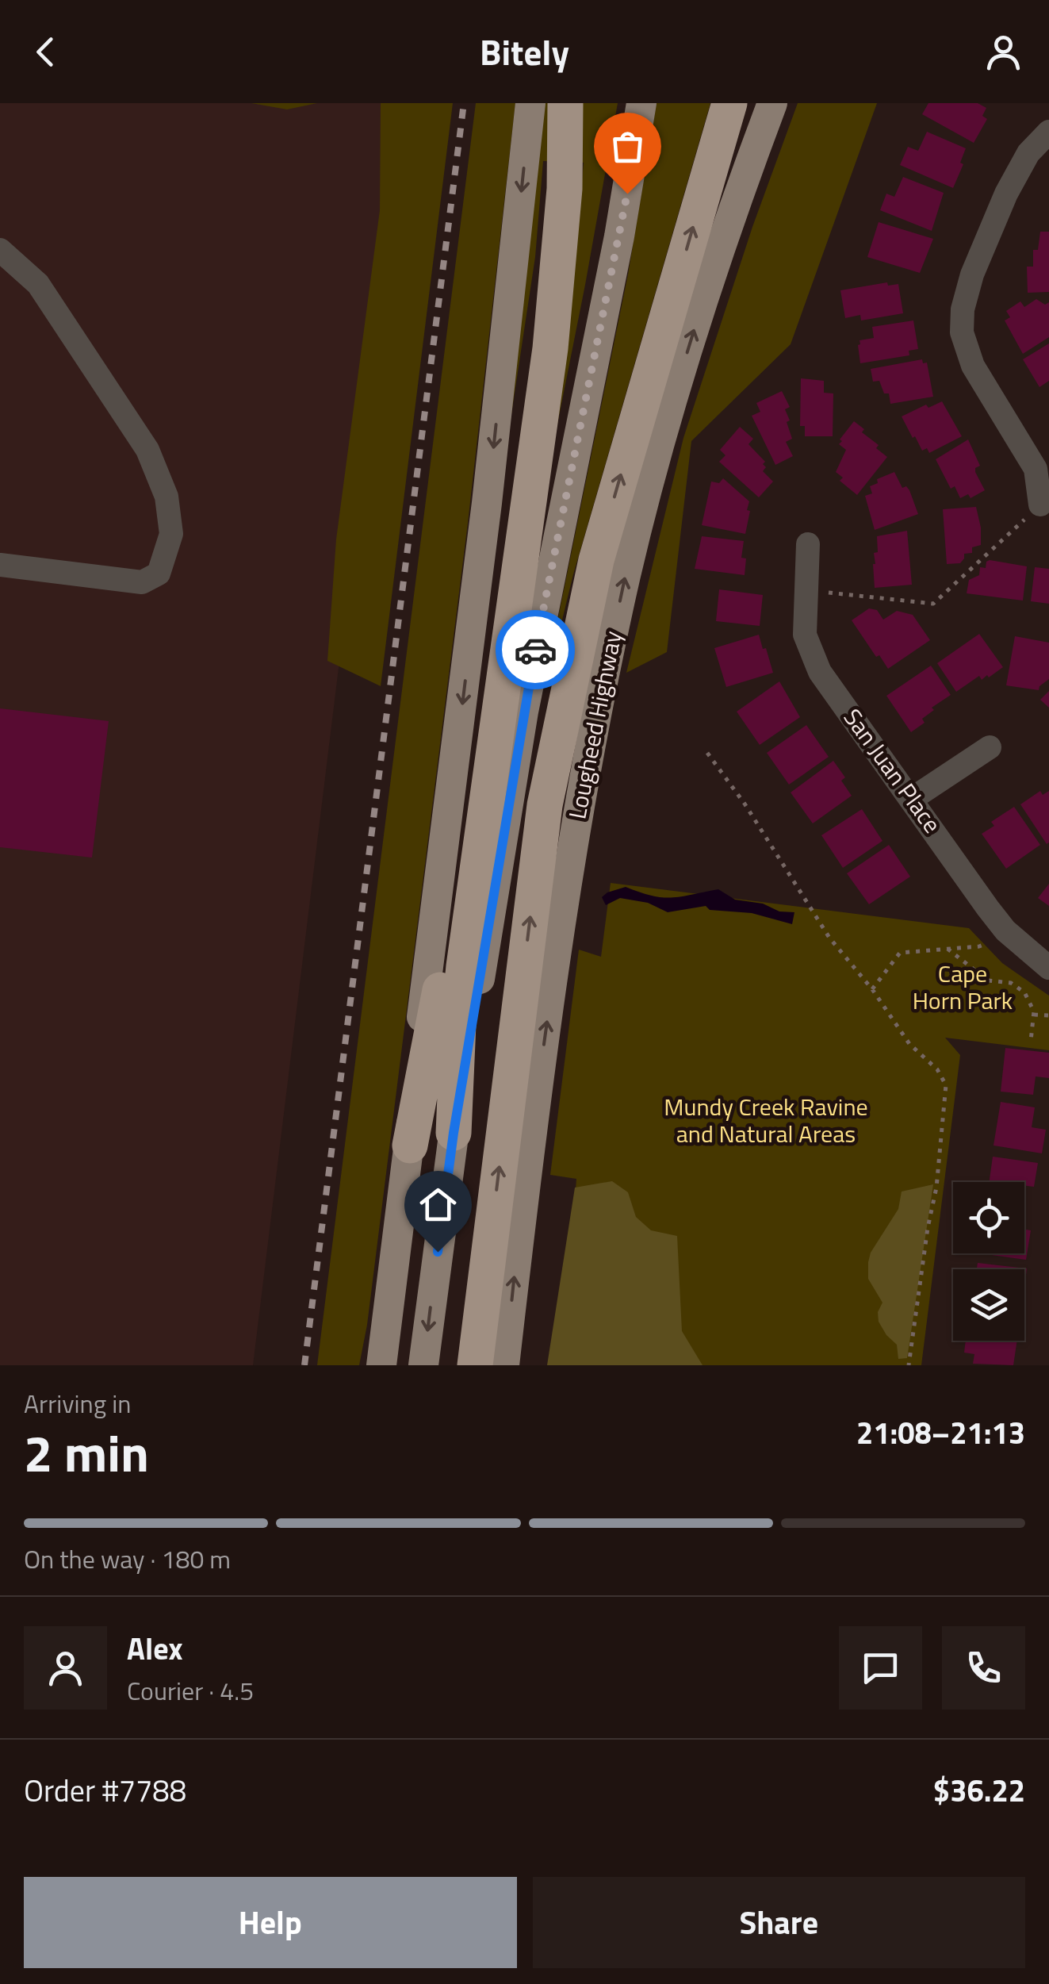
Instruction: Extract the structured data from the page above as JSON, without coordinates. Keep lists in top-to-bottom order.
{
  "streets": {
    "main road": ["Lougheed Highway"],
    "street": ["San Juan Place"]
  },
  "parks": ["Cape Horn Park", "Mundy Creek Ravine and Natural Areas"],
  "page": {
    "header": "Bitely",
    "heading": ["2 min", "Arriving in", "21:08–21:13"],
    "panel": [
      "Alex",
      "Courier · 4.5",
      "Order #7788",
      "$36.22"
    ],
    "bar": "On the way · 180 m",
    "buttons": ["Help", "Share"]
  }
}
